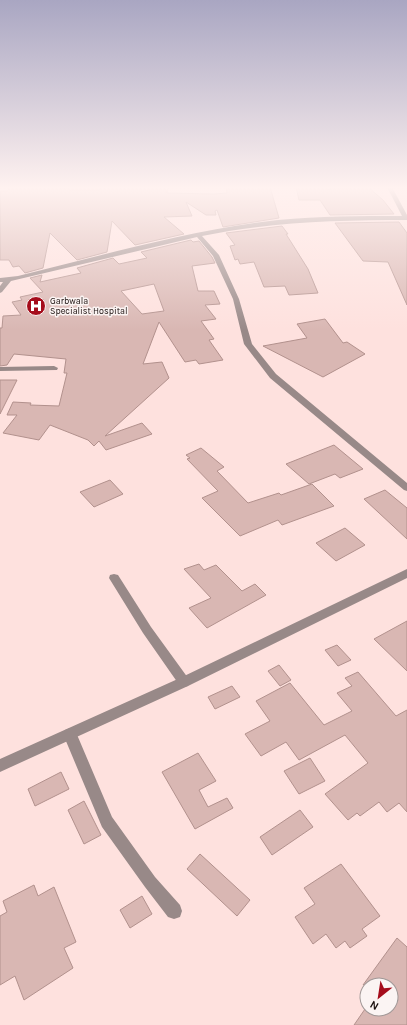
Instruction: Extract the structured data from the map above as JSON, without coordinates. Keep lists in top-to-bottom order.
{
  "places": {
    "hospital": ["Garbwala Specialist Hospital"]
  },
  "north": "bottom left"
}
